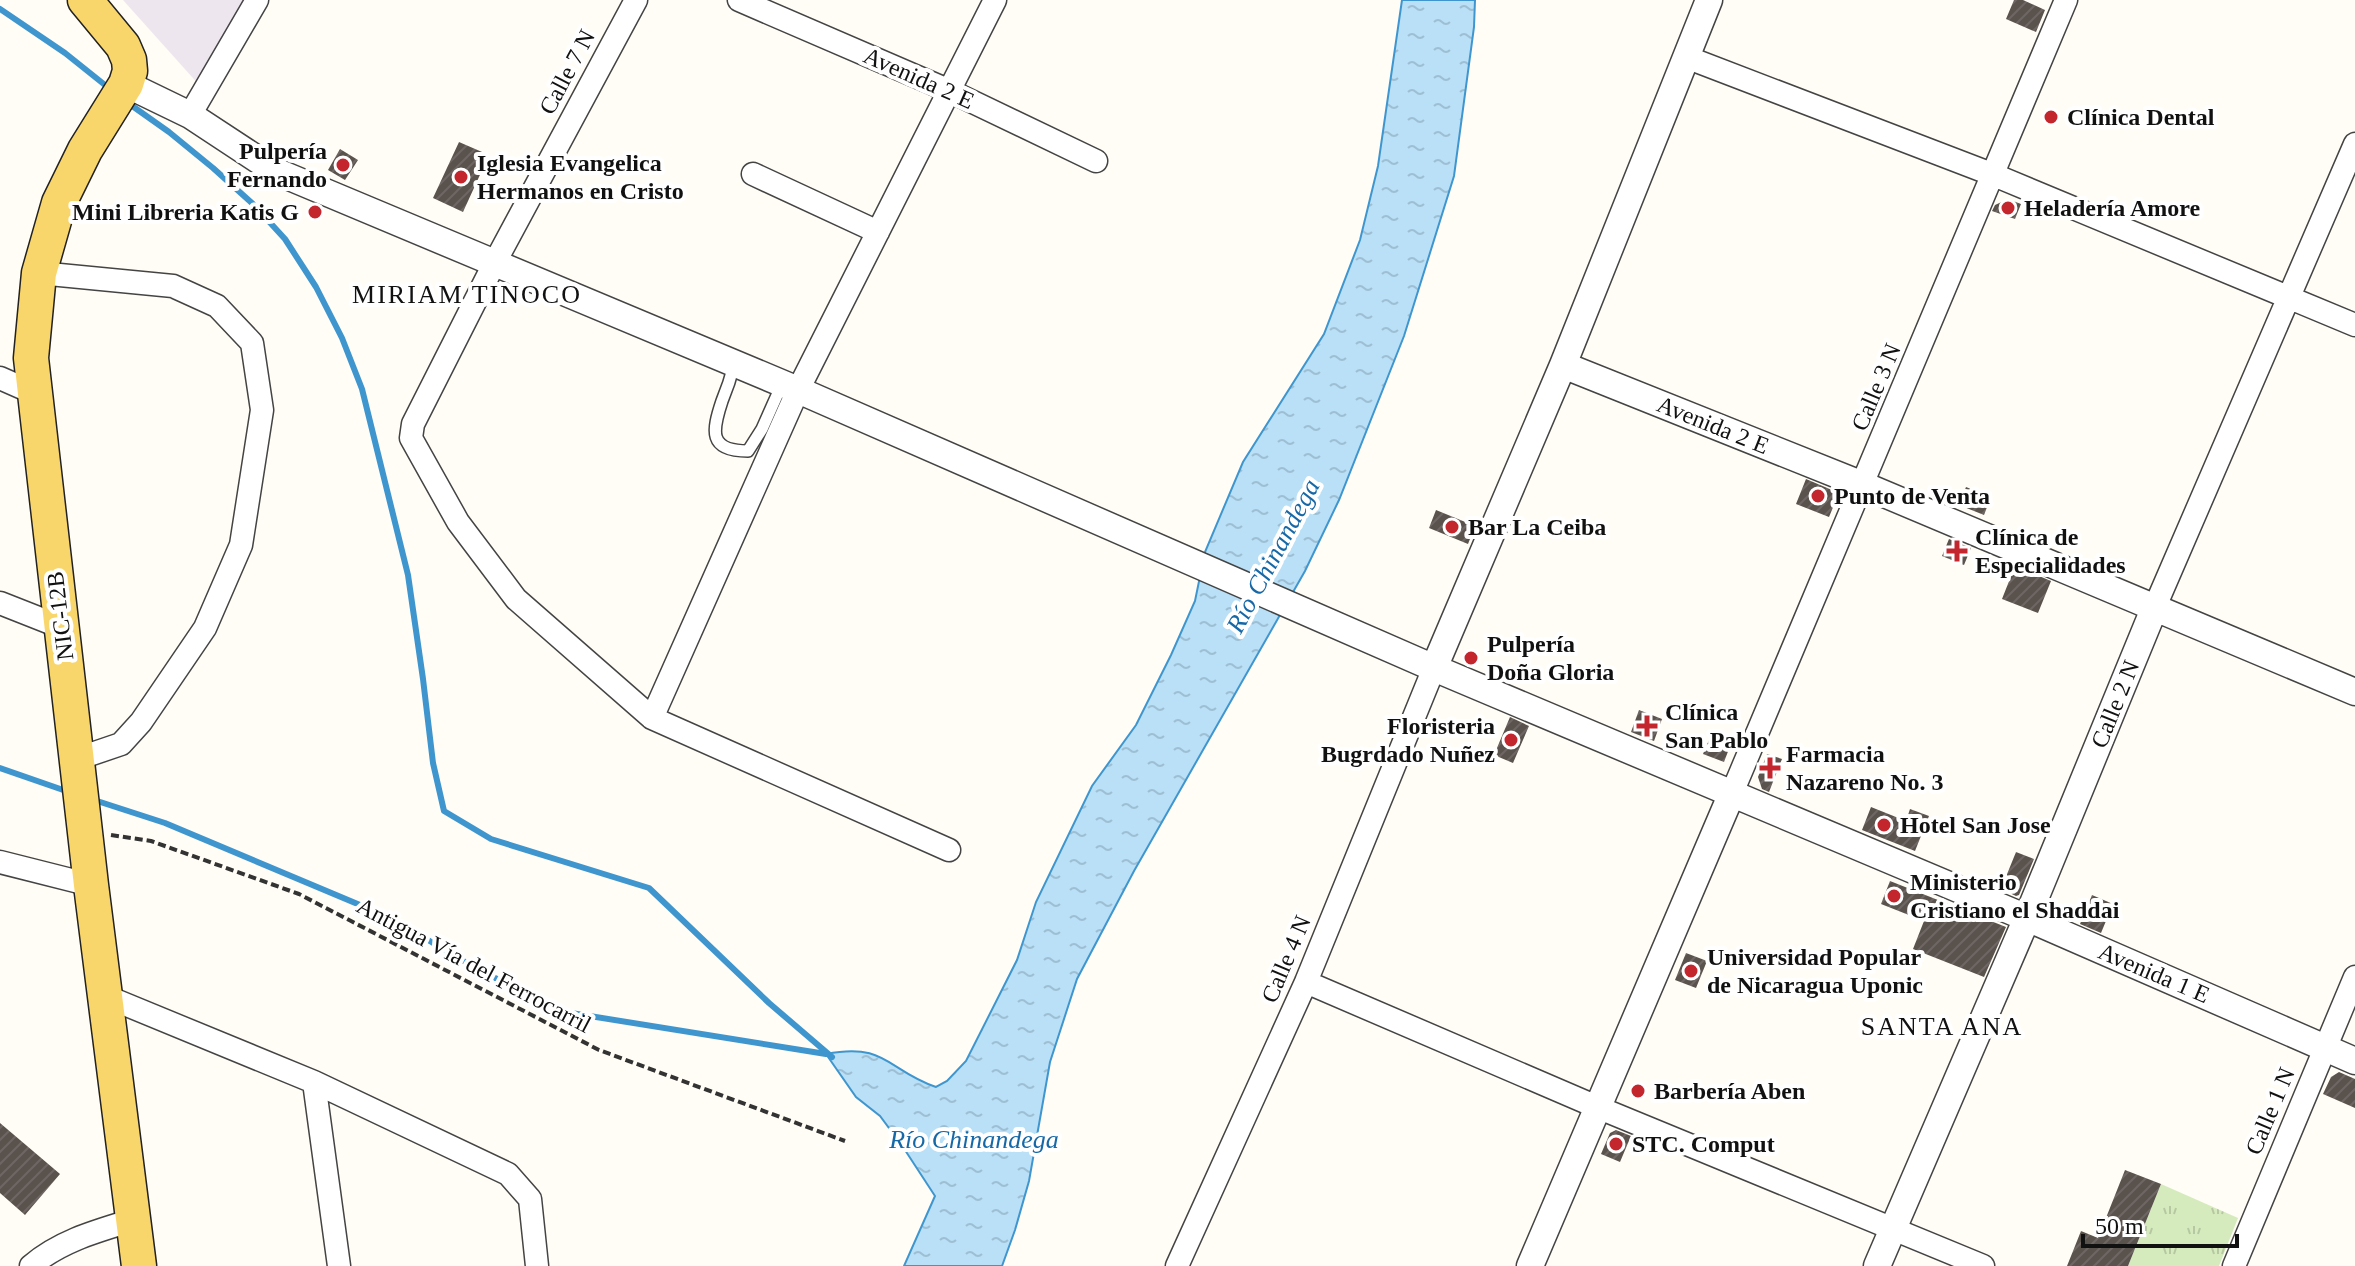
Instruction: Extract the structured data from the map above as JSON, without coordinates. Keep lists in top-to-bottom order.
{
  "streets": {
    "main road": ["NIC-12B"],
    "street": [
      "Calle 7 N",
      "Avenida 2 E",
      "Calle 3 N",
      "Calle 2 N",
      "Calle 4 N",
      "Avenida 1 E",
      "Calle 1 N"
    ],
    "path": ["Antigua Vía del Ferrocarril"]
  },
  "crossings": [
    ["Calle 7 N", "Avenida 1 E"],
    ["Avenida 2 E", "Calle 3 N"],
    ["Avenida 2 E", "Calle 2 N"],
    ["Calle 3 N", "Avenida 1 E"],
    ["NIC-12B", "Antigua Vía del Ferrocarril"],
    ["NIC-12B", "Avenida 1 E"],
    ["Calle 2 N", "Avenida 1 E"],
    ["Calle 4 N", "Avenida 1 E"],
    ["Avenida 1 E", "Calle 1 N"]
  ],
  "districts": ["MIRIAM TINOCO", "SANTA ANA"],
  "water": ["Río Chinandega"],
  "places": {
    "other": [
      "Clínica Dental",
      "Pulpería Fernando",
      "Iglesia Evangelica Hermanos en Cristo",
      "Heladería Amore",
      "Mini Libreria Katis G",
      "Punto de Venta",
      "Bar La Ceiba",
      "Pulpería Doña Gloria",
      "Floristeria Bugrdado Nuñez",
      "Hotel San Jose",
      "Ministerio Cristiano el Shaddai",
      "Universidad Popular de Nicaragua Uponic",
      "Barbería Aben",
      "STC. Comput"
    ],
    "health": ["Clínica de Especialidades", "Clínica San Pablo", "Farmacia Nazareno No. 3"]
  },
  "scale_bar": "50 m"
}
